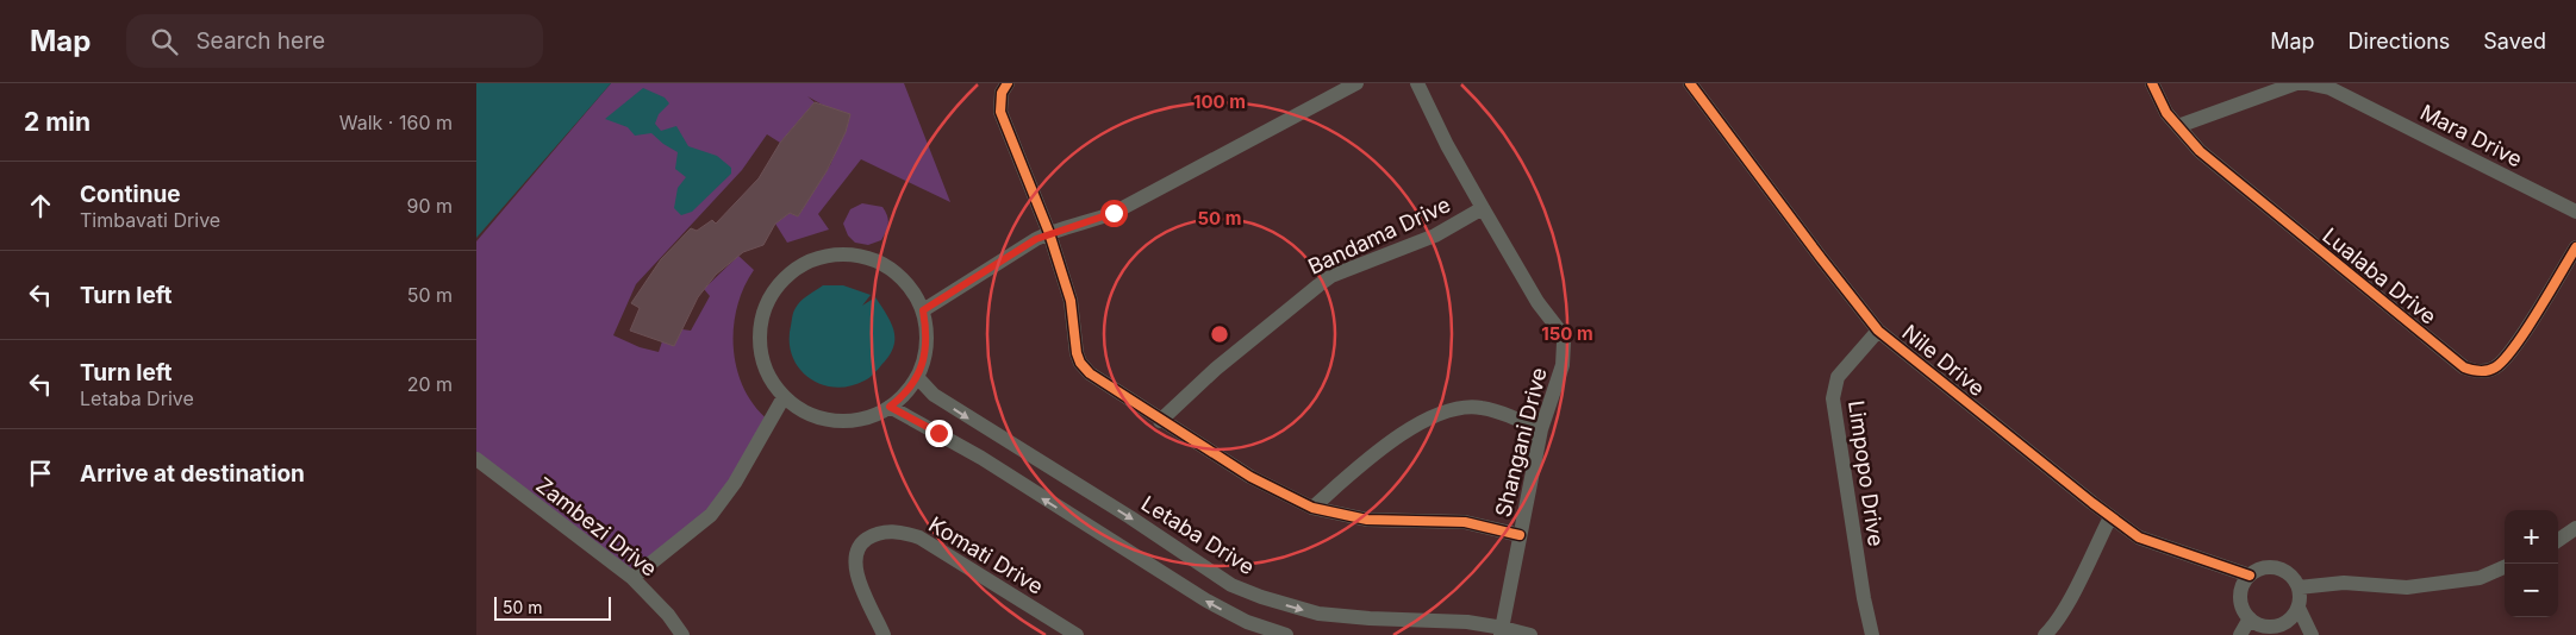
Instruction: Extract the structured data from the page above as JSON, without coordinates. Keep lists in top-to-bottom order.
{
  "streets": {
    "street": [
      "Mara Drive",
      "Bandama Drive",
      "Lualaba Drive",
      "Nile Drive",
      "Shangani Drive",
      "Limpopo Drive",
      "Zambezi Drive",
      "Letaba Drive",
      "Komati Drive"
    ]
  },
  "crossings": [
    ["Mara Drive", "Lualaba Drive"],
    ["Bandama Drive", "Shangani Drive"],
    ["Nile Drive", "Limpopo Drive"],
    ["Shangani Drive", "Letaba Drive"]
  ],
  "scale_bar": "50 m",
  "page": {
    "header": "Map",
    "search": "Search here",
    "nav": ["Map", "Directions", "Saved"],
    "heading": ["2 min", "Walk · 160 m"],
    "list": [
      ["Continue", "Timbavati Drive", "90 m"],
      ["Turn left", "50 m"],
      ["Turn left", "Letaba Drive", "20 m"],
      "Arrive at destination"
    ],
    "map_buttons": ["+", "−"],
    "scale": "50 m"
  },
  "rings": ["100 m", "50 m", "150 m"]
}
